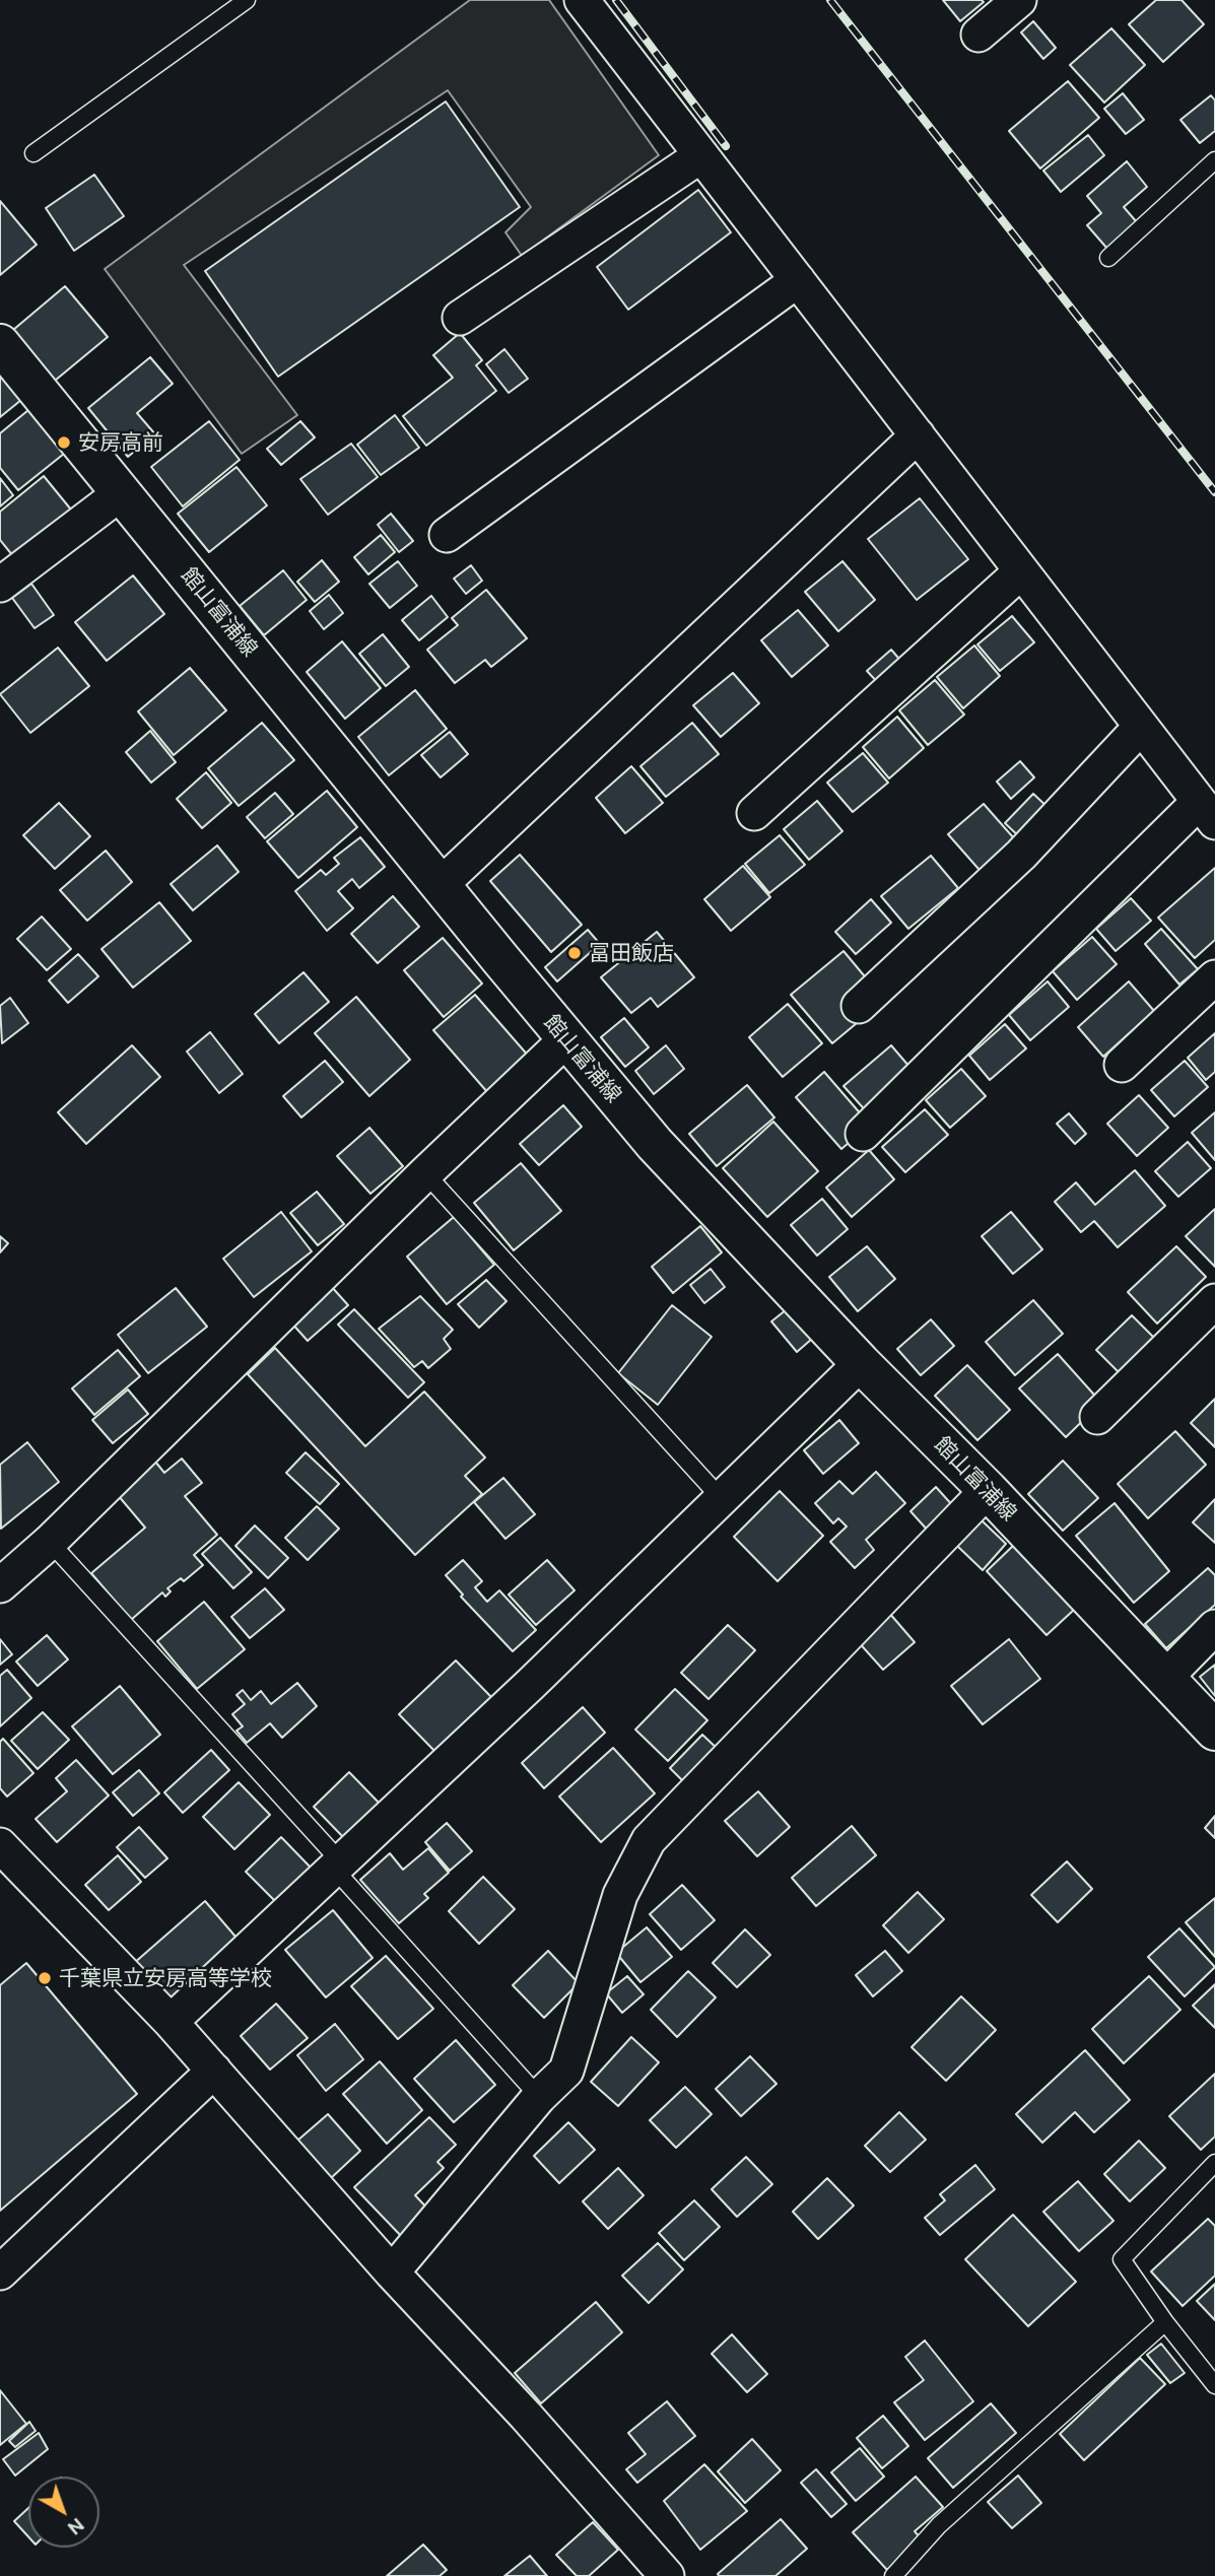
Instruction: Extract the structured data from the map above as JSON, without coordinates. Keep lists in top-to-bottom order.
{
  "streets": {
    "main road": ["館山富浦線"]
  },
  "places": ["安房高前", "冨田飯店", "千葉県立安房高等学校"],
  "north": "bottom right"
}
